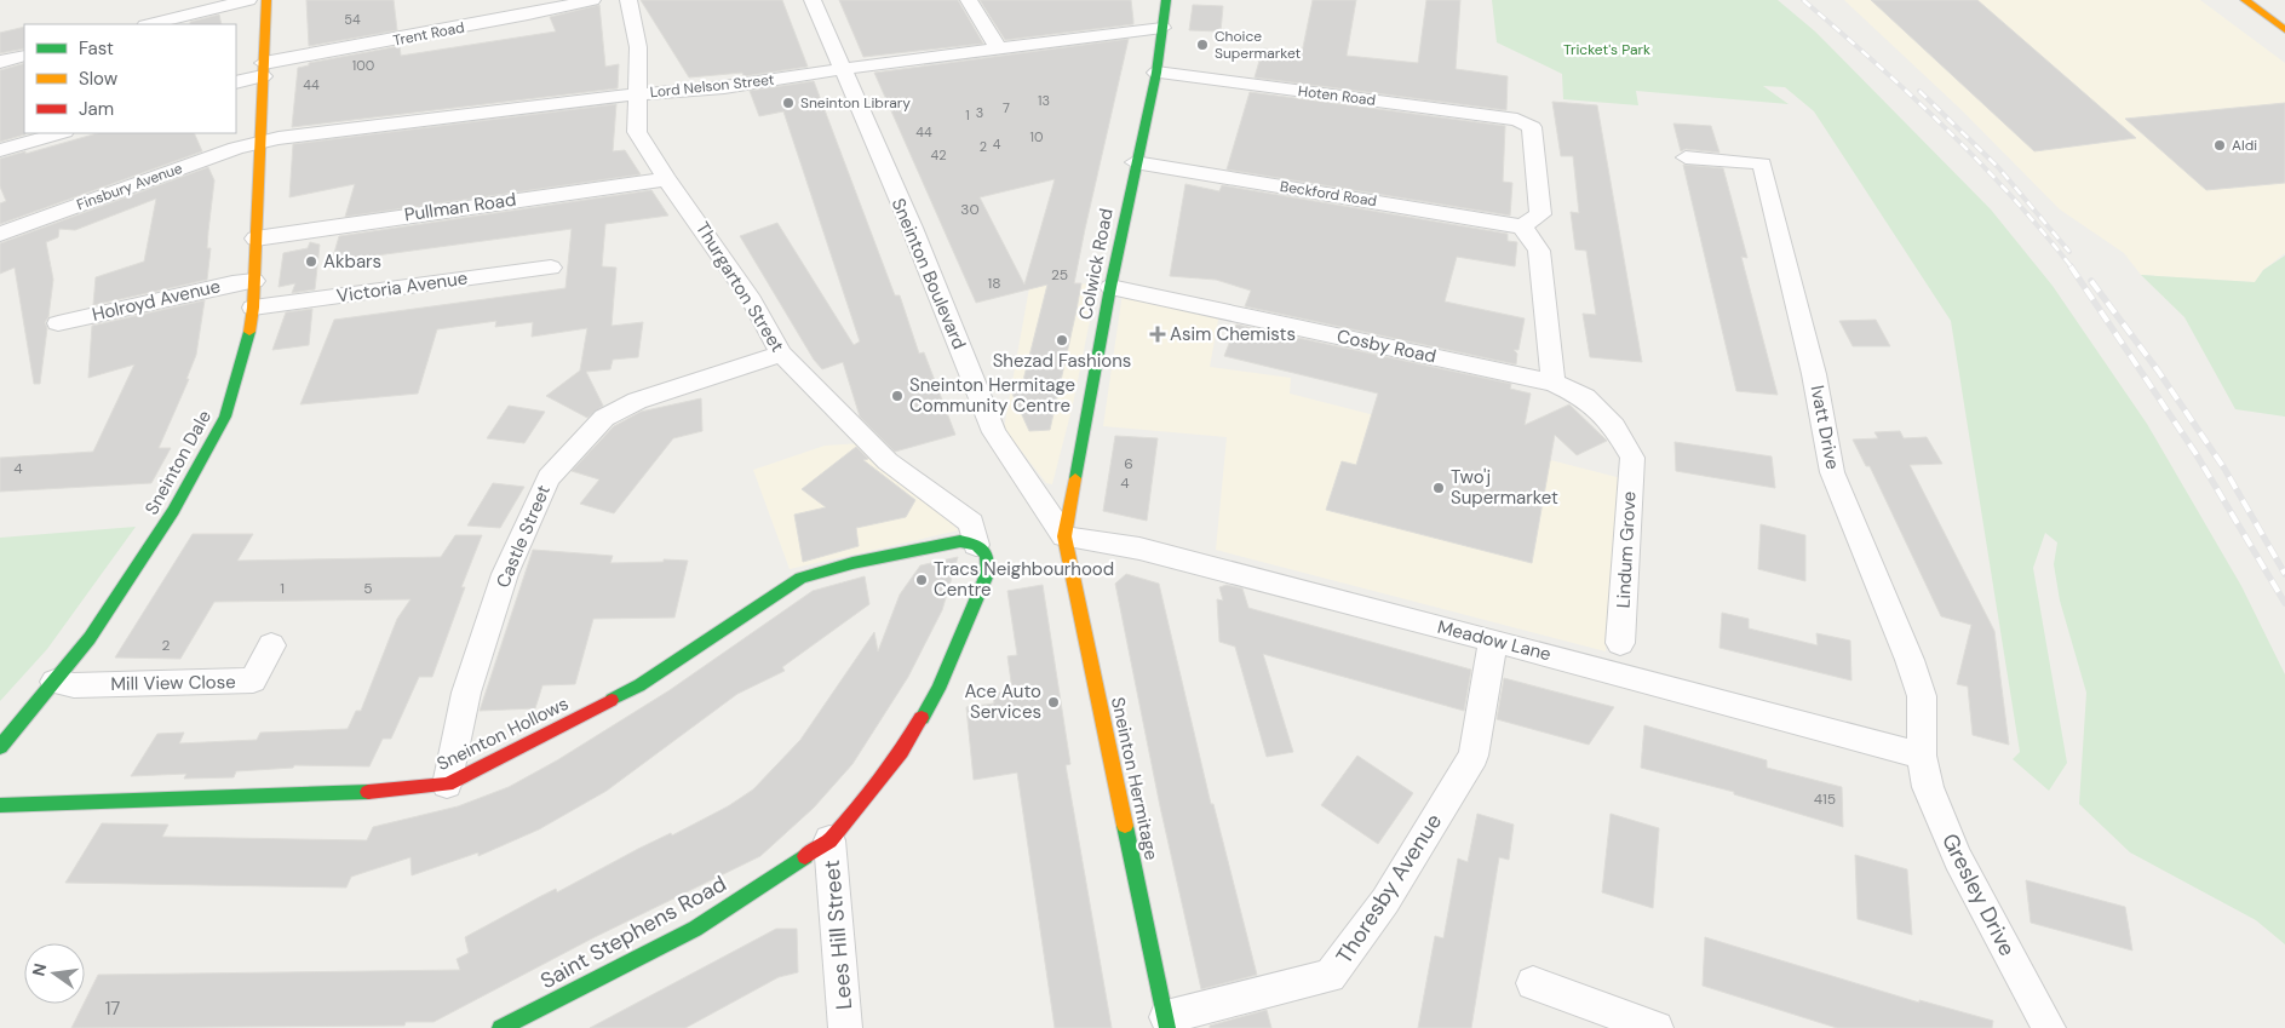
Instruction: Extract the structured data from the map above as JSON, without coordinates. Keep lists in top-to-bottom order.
{
  "streets": {
    "street": [
      "Trent Road",
      "Lord Nelson Street",
      "Hoten Road",
      "Finsbury Avenue",
      "Beckford Road",
      "Pullman Road",
      "Colwick Road",
      "Sneinton Boulevard",
      "Victoria Avenue",
      "Thurgarton Street",
      "Holroyd Avenue",
      "Cosby Road",
      "Ivatt Drive",
      "Sneinton Dale",
      "Castle Street",
      "Lindum Grove",
      "Meadow Lane",
      "Mill View Close",
      "Sneinton Hollows",
      "Sneinton Hermitage",
      "Thoresby Avenue",
      "Gresley Drive",
      "Saint Stephens Road",
      "Lees Hill Street"
    ]
  },
  "crossings": [
    ["Trent Road", "Sneinton Dale"],
    ["Lord Nelson Street", "Finsbury Avenue"],
    ["Lord Nelson Street", "Colwick Road"],
    ["Lord Nelson Street", "Sneinton Boulevard"],
    ["Lord Nelson Street", "Thurgarton Street"],
    ["Lord Nelson Street", "Sneinton Dale"],
    ["Hoten Road", "Beckford Road"],
    ["Hoten Road", "Colwick Road"],
    ["Finsbury Avenue", "Sneinton Dale"],
    ["Beckford Road", "Colwick Road"],
    ["Pullman Road", "Thurgarton Street"],
    ["Pullman Road", "Sneinton Dale"],
    ["Colwick Road", "Sneinton Boulevard"],
    ["Colwick Road", "Cosby Road"],
    ["Colwick Road", "Meadow Lane"],
    ["Colwick Road", "Sneinton Hermitage"],
    ["Sneinton Boulevard", "Meadow Lane"],
    ["Sneinton Boulevard", "Sneinton Hermitage"],
    ["Victoria Avenue", "Sneinton Dale"],
    ["Thurgarton Street", "Castle Street"],
    ["Thurgarton Street", "Sneinton Hollows"],
    ["Thurgarton Street", "Saint Stephens Road"],
    ["Holroyd Avenue", "Sneinton Dale"],
    ["Cosby Road", "Lindum Grove"],
    ["Ivatt Drive", "Meadow Lane"],
    ["Ivatt Drive", "Gresley Drive"],
    ["Sneinton Dale", "Mill View Close"],
    ["Castle Street", "Sneinton Hollows"],
    ["Meadow Lane", "Sneinton Hermitage"],
    ["Meadow Lane", "Thoresby Avenue"],
    ["Meadow Lane", "Gresley Drive"],
    ["Sneinton Hollows", "Saint Stephens Road"],
    ["Sneinton Hermitage", "Thoresby Avenue"],
    ["Saint Stephens Road", "Lees Hill Street"]
  ],
  "parks": ["Tricket's Park"],
  "places": {
    "other": [
      "Choice Supermarket",
      "Sneinton Library",
      "Aldi",
      "Akbars",
      "Shezad Fashions",
      "Sneinton Hermitage Community Centre",
      "Two'j Supermarket",
      "Tracs Neighbourhood Centre",
      "Ace Auto Services"
    ],
    "health": ["Asim Chemists"]
  },
  "house_numbers": [
    "54",
    "100",
    "44",
    "13",
    "7",
    "3",
    "1",
    "44",
    "10",
    "4",
    "2",
    "42",
    "30",
    "25",
    "18",
    "6",
    "4",
    "4",
    "1",
    "5",
    "2",
    "415",
    "17"
  ],
  "legend": ["Fast", "Slow", "Jam"],
  "north": "left"
}
